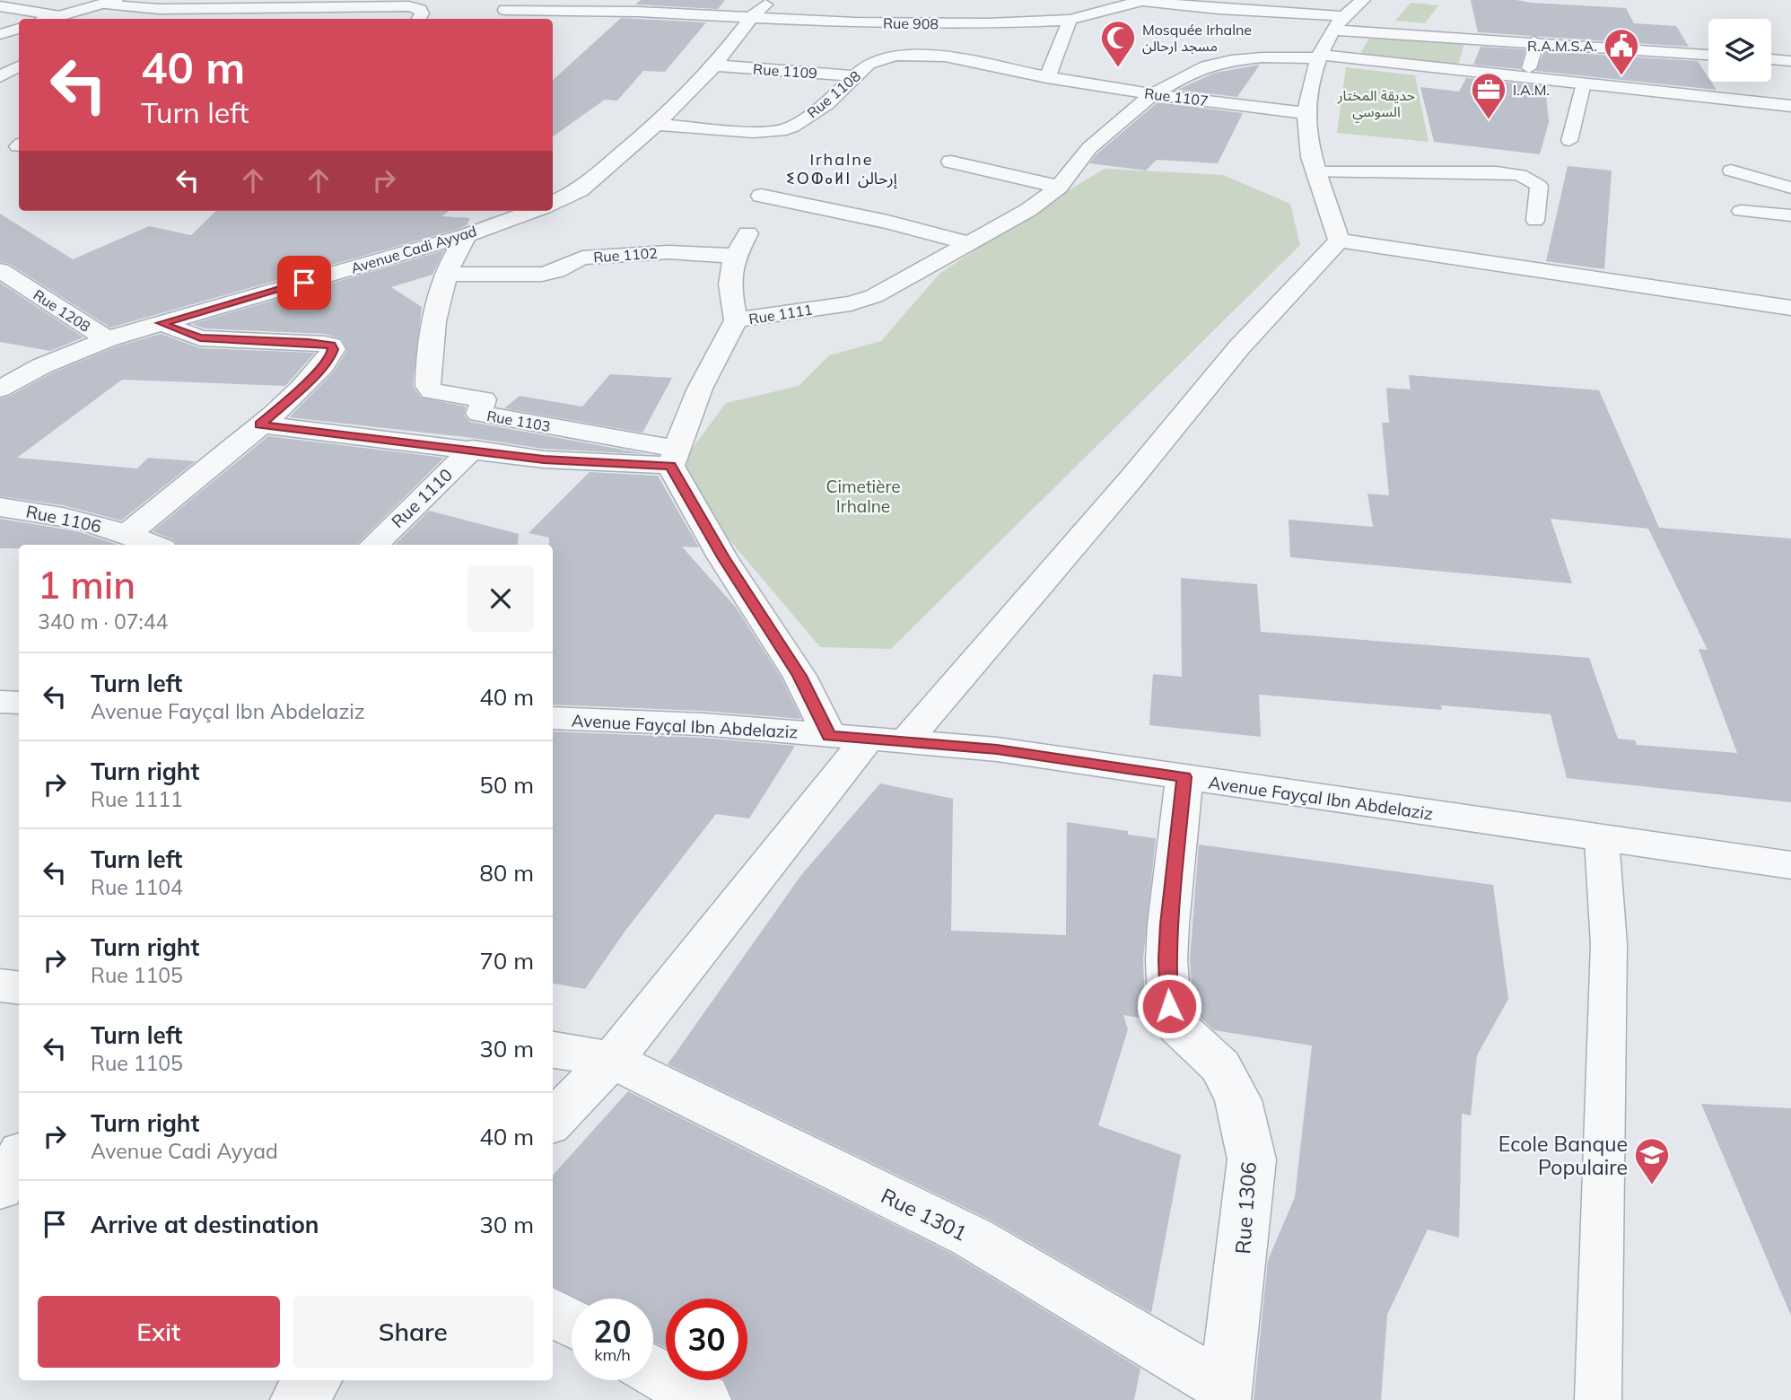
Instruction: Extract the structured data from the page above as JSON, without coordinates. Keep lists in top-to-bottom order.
{
  "streets": {
    "street": [
      "Rue 908",
      "Rue 1109",
      "Rue 1108",
      "Rue 1107",
      "Avenue Cadi Ayyad",
      "Rue 1102",
      "Rue 1208",
      "Rue 1111",
      "Rue 1103",
      "Rue 1110",
      "Rue 1106",
      "Avenue Fayçal Ibn Abdelaziz",
      "Rue 1306",
      "Rue 1301"
    ]
  },
  "crossings": [
    ["Rue 1109", "Rue 1108"],
    ["Rue 1108", "Rue 1107"],
    ["Rue 1107", "Rue 1111"],
    ["Avenue Cadi Ayyad", "Rue 1208"],
    ["Avenue Cadi Ayyad", "Rue 1103"],
    ["Rue 1102", "Rue 1103"],
    ["Rue 1111", "Rue 1103"],
    ["Avenue Fayçal Ibn Abdelaziz", "Rue 1306"],
    ["Rue 1306", "Rue 1301"]
  ],
  "districts": ["Irhalne ⵉⵔⵀⴰⵍⵏ إرحالن"],
  "parks": ["حديقة المختار السوسي", "Cimetière Irhalne"],
  "places": {
    "mosque": ["Mosquée Irhalne مسجد ارحالن"],
    "public building": ["R.A.M.S.A."],
    "office": ["I.A.M."],
    "school or university": ["Ecole Banque Populaire"]
  },
  "page": {
    "turn": ["40 m", "Turn left"],
    "heading": ["1 min", "340 m · 07:44"],
    "list": [
      {
        "name": "Turn left",
        "note": "Avenue Fayçal Ibn Abdelaziz",
        "value": "40 m"
      },
      {
        "name": "Turn right",
        "note": "Rue 1111",
        "value": "50 m"
      },
      {
        "name": "Turn left",
        "note": "Rue 1104",
        "value": "80 m"
      },
      {
        "name": "Turn right",
        "note": "Rue 1105",
        "value": "70 m"
      },
      {
        "name": "Turn left",
        "note": "Rue 1105",
        "value": "30 m"
      },
      {
        "name": "Turn right",
        "note": "Avenue Cadi Ayyad",
        "value": "40 m"
      },
      {
        "name": "Arrive at destination",
        "value": "30 m"
      }
    ],
    "buttons": ["Exit", "Share"],
    "speed": "20 km/h",
    "limit": "30"
  }
}
